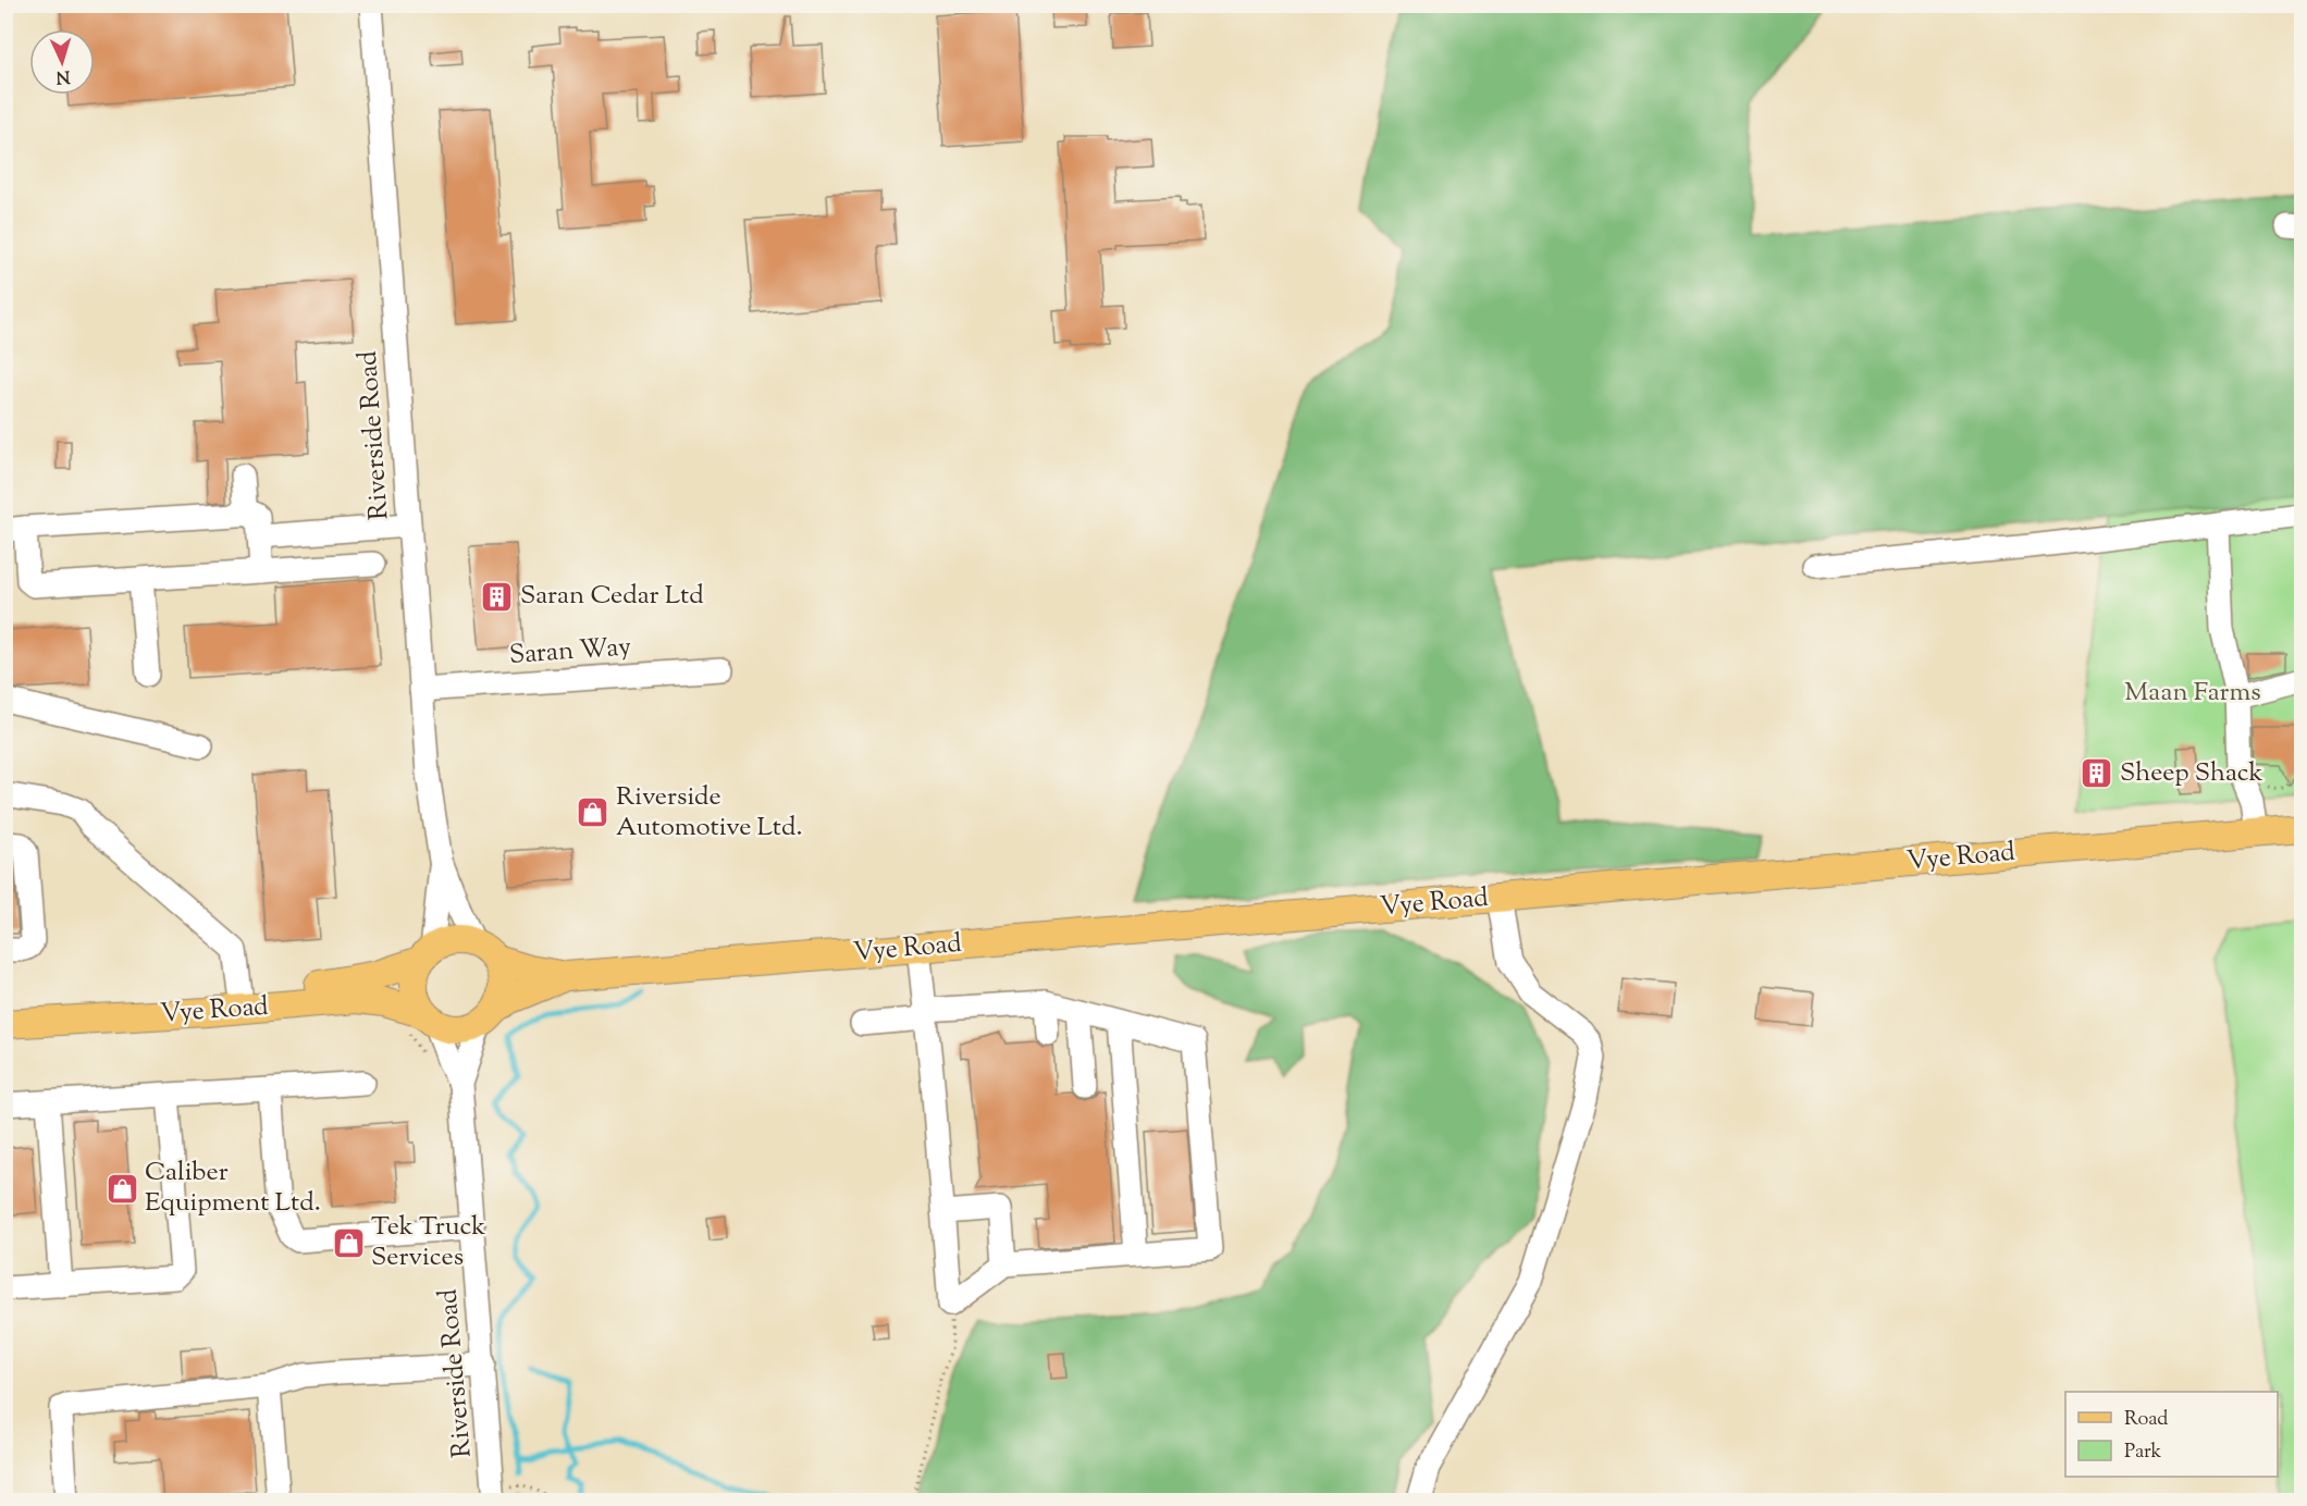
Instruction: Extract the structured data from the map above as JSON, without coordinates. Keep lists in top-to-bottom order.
{
  "streets": {
    "main road": ["Vye Road"],
    "street": ["Riverside Road", "Saran Way"]
  },
  "crossings": [
    ["Riverside Road", "Saran Way"],
    ["Riverside Road", "Vye Road"]
  ],
  "parks": ["Maan Farms"],
  "places": {
    "building": ["Saran Cedar Ltd", "Sheep Shack"],
    "shop": ["Riverside Automotive Ltd.", "Caliber Equipment Ltd.", "Tek Truck Services"]
  },
  "legend": ["Road", "Park"],
  "north": "bottom"
}
